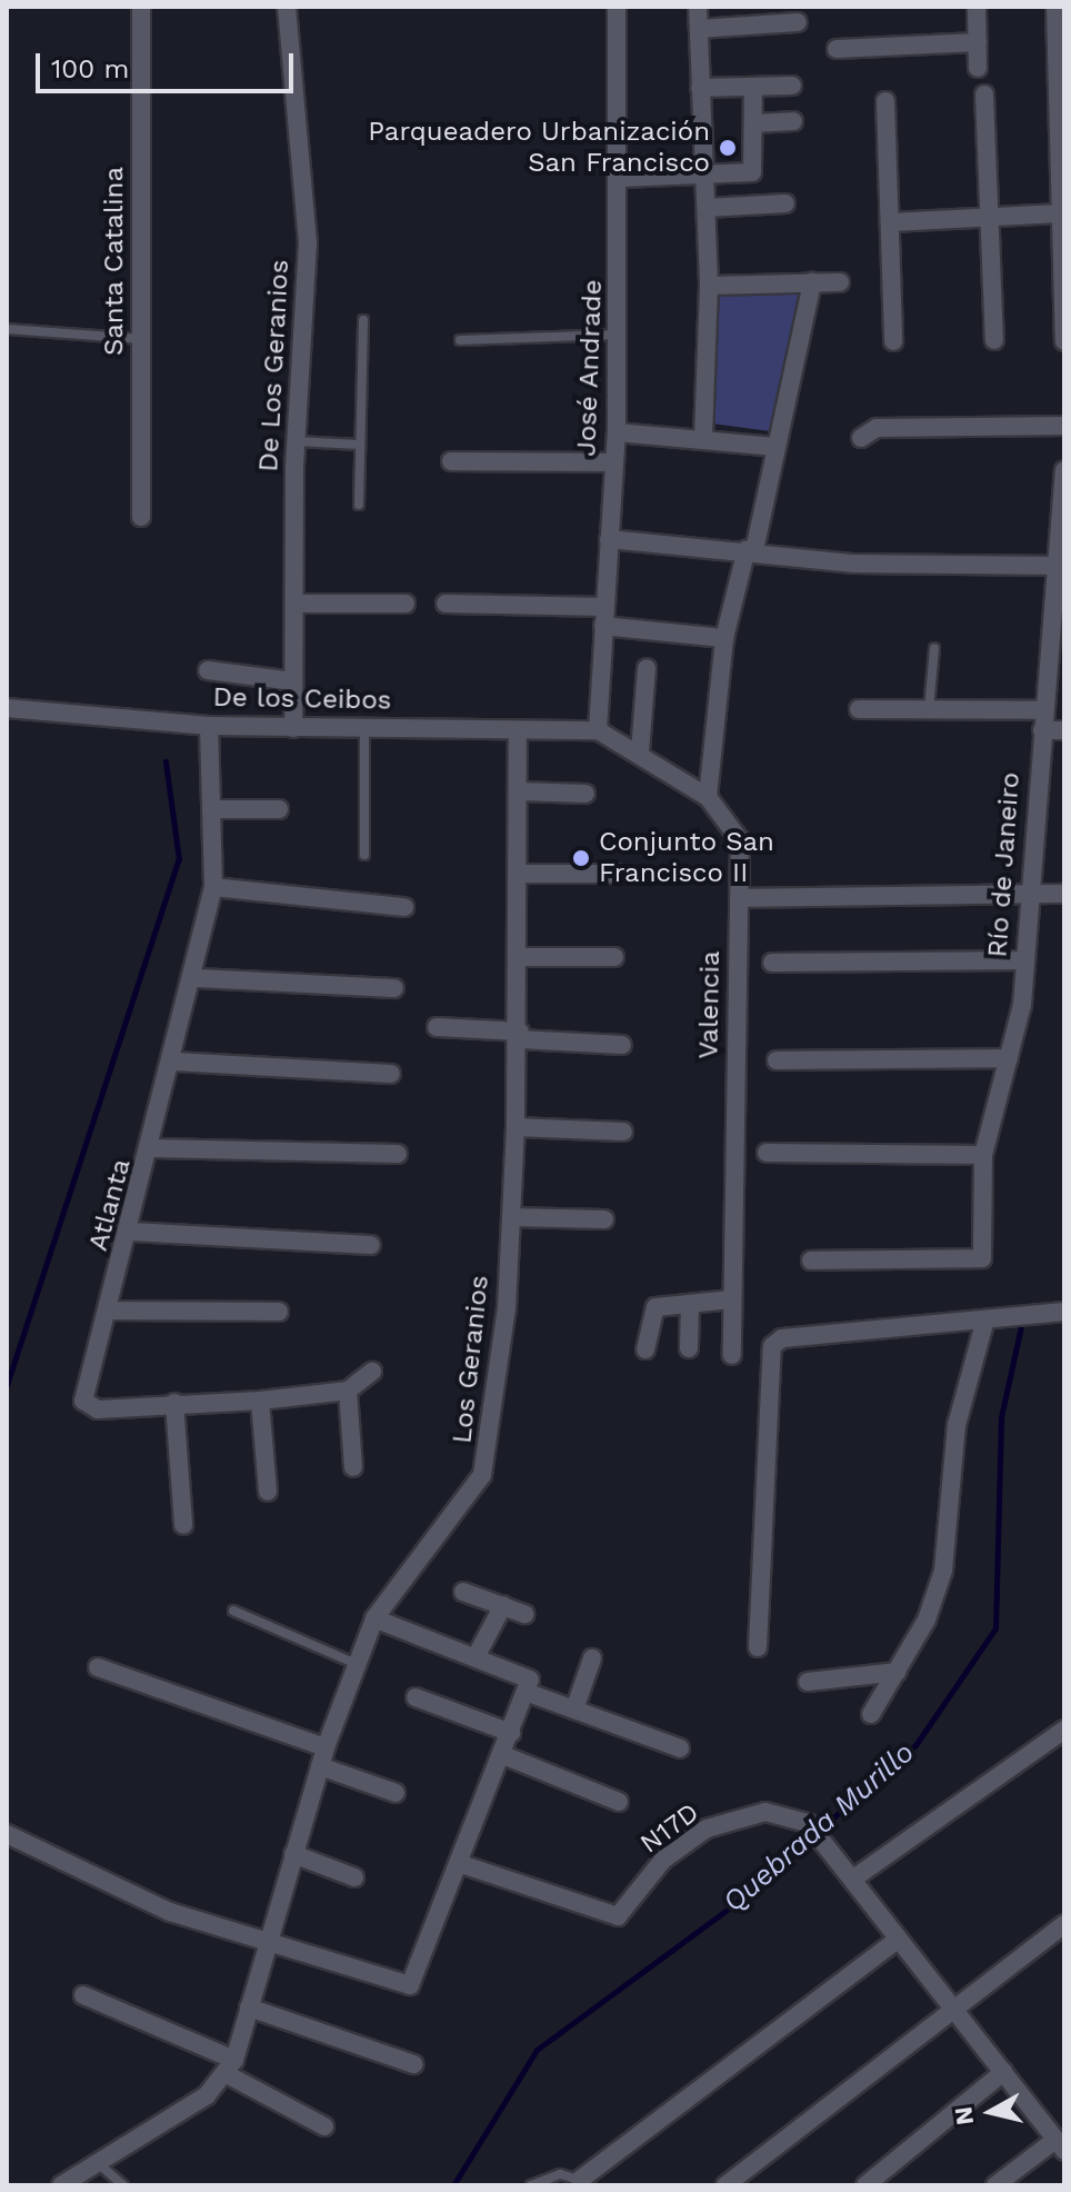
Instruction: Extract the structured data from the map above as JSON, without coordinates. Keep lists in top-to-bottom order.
{
  "streets": {
    "street": [
      "Santa Catalina",
      "De Los Geranios",
      "José Andrade",
      "De los Ceibos",
      "Río de Janeiro",
      "Valencia",
      "Atlanta",
      "Los Geranios",
      "N17D"
    ]
  },
  "crossings": [
    ["De Los Geranios", "De los Ceibos"],
    ["José Andrade", "De los Ceibos"],
    ["José Andrade", "Valencia"],
    ["De los Ceibos", "Valencia"],
    ["De los Ceibos", "Atlanta"],
    ["De los Ceibos", "Los Geranios"]
  ],
  "water": ["Quebrada Murillo"],
  "places": ["Parqueadero Urbanización San Francisco", "Conjunto San Francisco II"],
  "scale_bar": "100 m",
  "north": "left"
}
